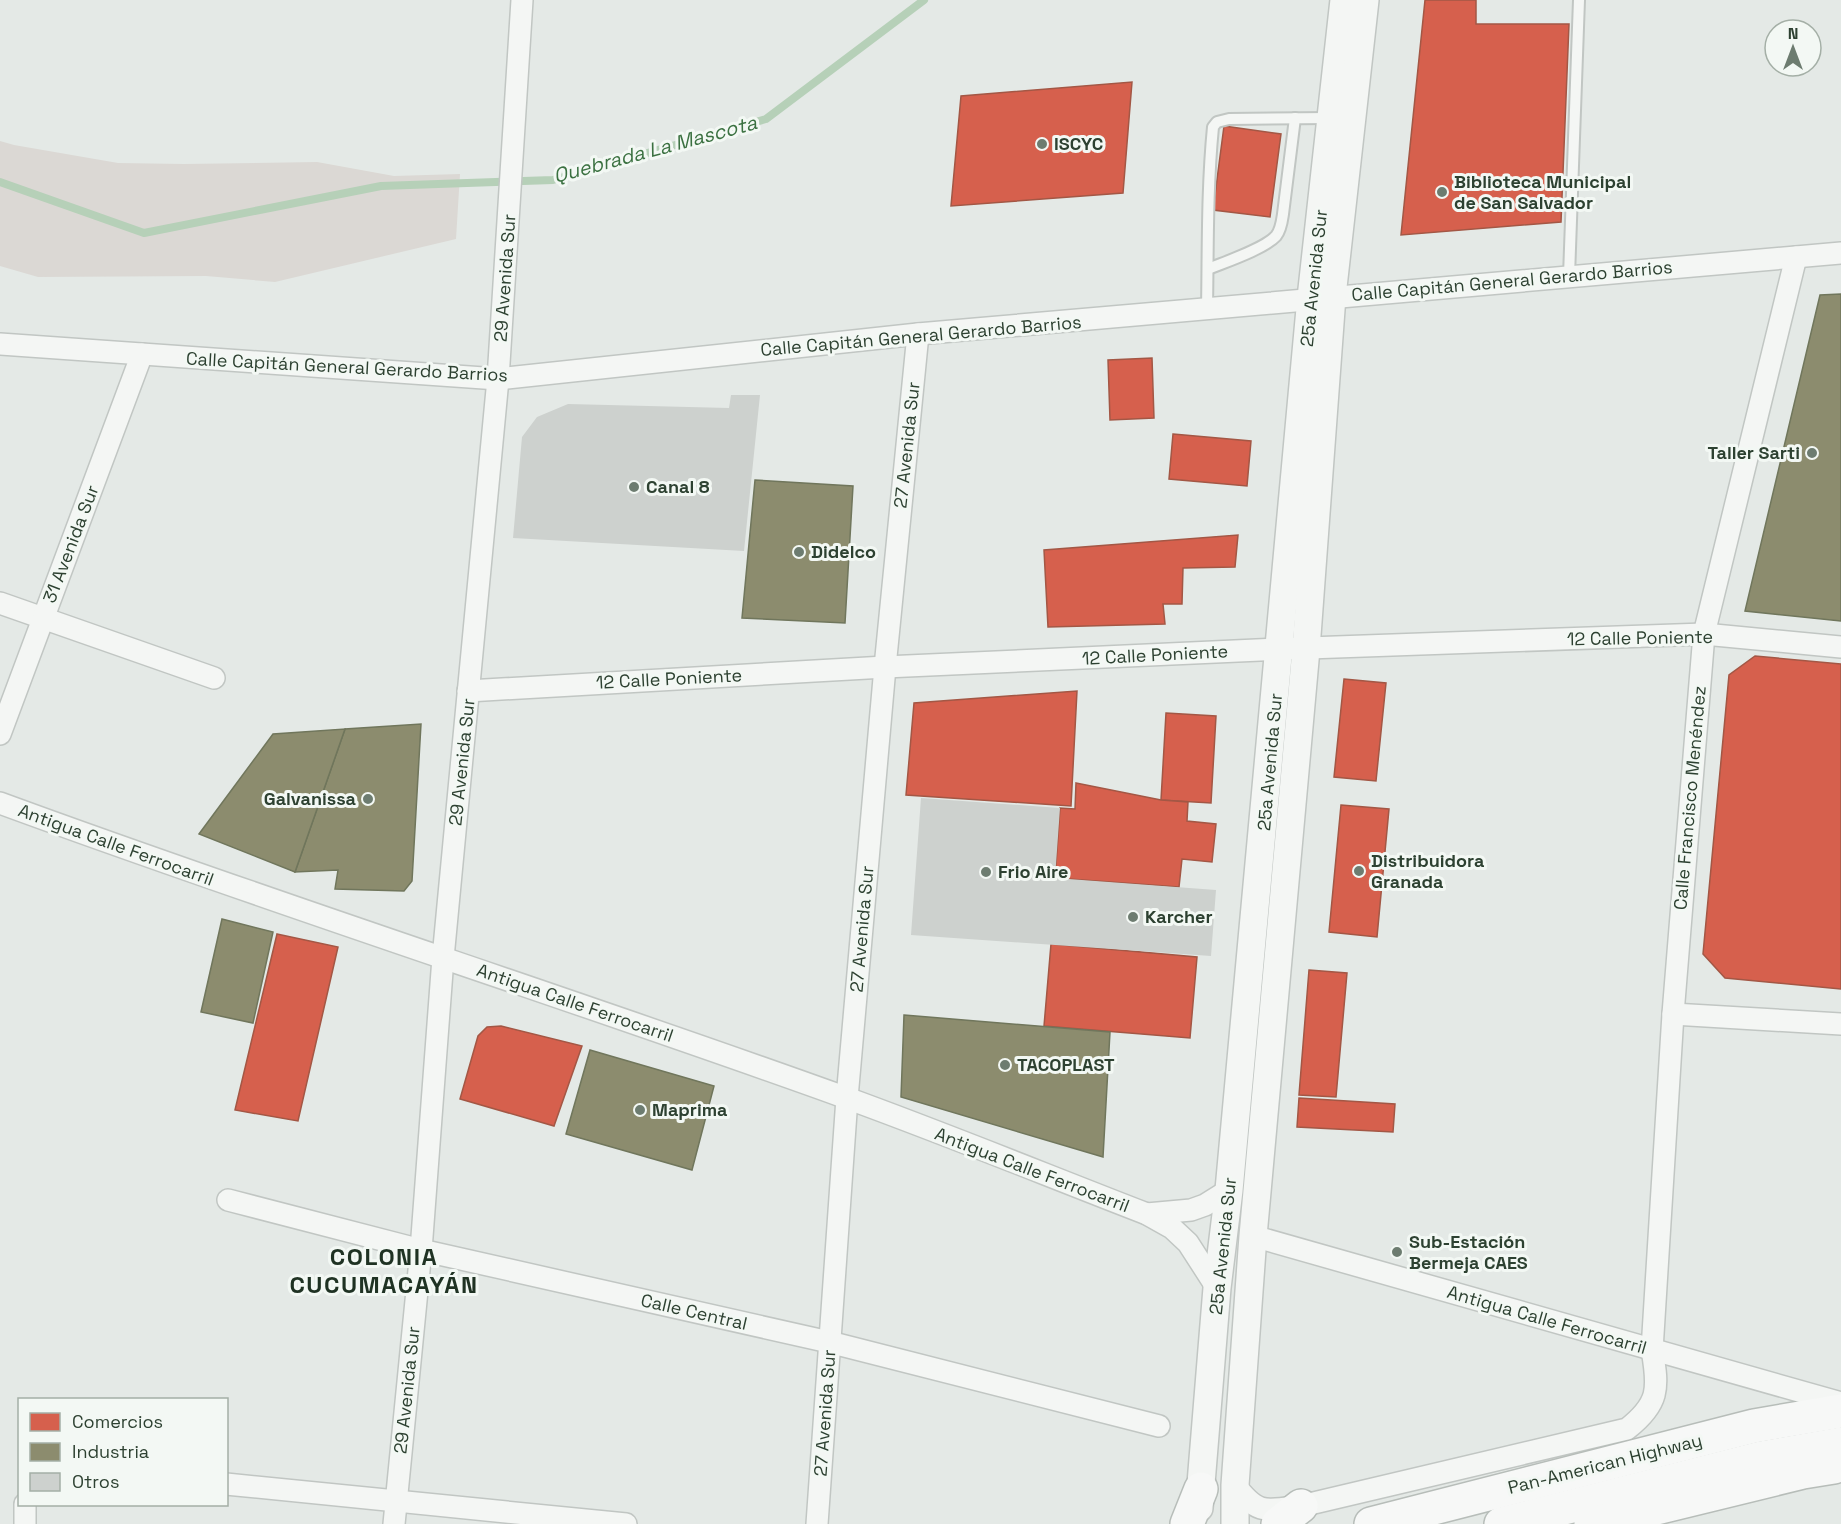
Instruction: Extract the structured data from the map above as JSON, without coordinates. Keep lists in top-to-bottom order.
{
  "streets": {
    "highway": ["Pan-American Highway"],
    "street": [
      "29 Avenida Sur",
      "25a Avenida Sur",
      "Calle Capitán General Gerardo Barrios",
      "27 Avenida Sur",
      "31 Avenida Sur",
      "12 Calle Poniente",
      "Calle Francisco Menéndez",
      "Antigua Calle Ferrocarril",
      "Calle Central"
    ]
  },
  "crossings": [
    ["29 Avenida Sur", "Calle Capitán General Gerardo Barrios"],
    ["29 Avenida Sur", "12 Calle Poniente"],
    ["29 Avenida Sur", "Antigua Calle Ferrocarril"],
    ["29 Avenida Sur", "Calle Central"],
    ["25a Avenida Sur", "Calle Capitán General Gerardo Barrios"],
    ["25a Avenida Sur", "12 Calle Poniente"],
    ["25a Avenida Sur", "Calle Francisco Menéndez"],
    ["25a Avenida Sur", "Antigua Calle Ferrocarril"],
    ["Calle Capitán General Gerardo Barrios", "27 Avenida Sur"],
    ["Calle Capitán General Gerardo Barrios", "31 Avenida Sur"],
    ["Calle Capitán General Gerardo Barrios", "Calle Francisco Menéndez"],
    ["27 Avenida Sur", "12 Calle Poniente"],
    ["27 Avenida Sur", "Antigua Calle Ferrocarril"],
    ["27 Avenida Sur", "Calle Central"],
    ["12 Calle Poniente", "Calle Francisco Menéndez"],
    ["Calle Francisco Menéndez", "Antigua Calle Ferrocarril"]
  ],
  "districts": ["COLONIA CUCUMACAYÁN"],
  "water": ["Quebrada La Mascota"],
  "places": [
    "ISCYC",
    "Biblioteca Municipal de San Salvador",
    "Taller Sarti",
    "Canal 8",
    "Didelco",
    "Galvanissa",
    "Distribuidora Granada",
    "Frio Aire",
    "Karcher",
    "TACOPLAST",
    "Maprima",
    "Sub-Estación Bermeja CAES"
  ],
  "legend": ["Comercios", "Industria", "Otros"],
  "north": "top"
}
